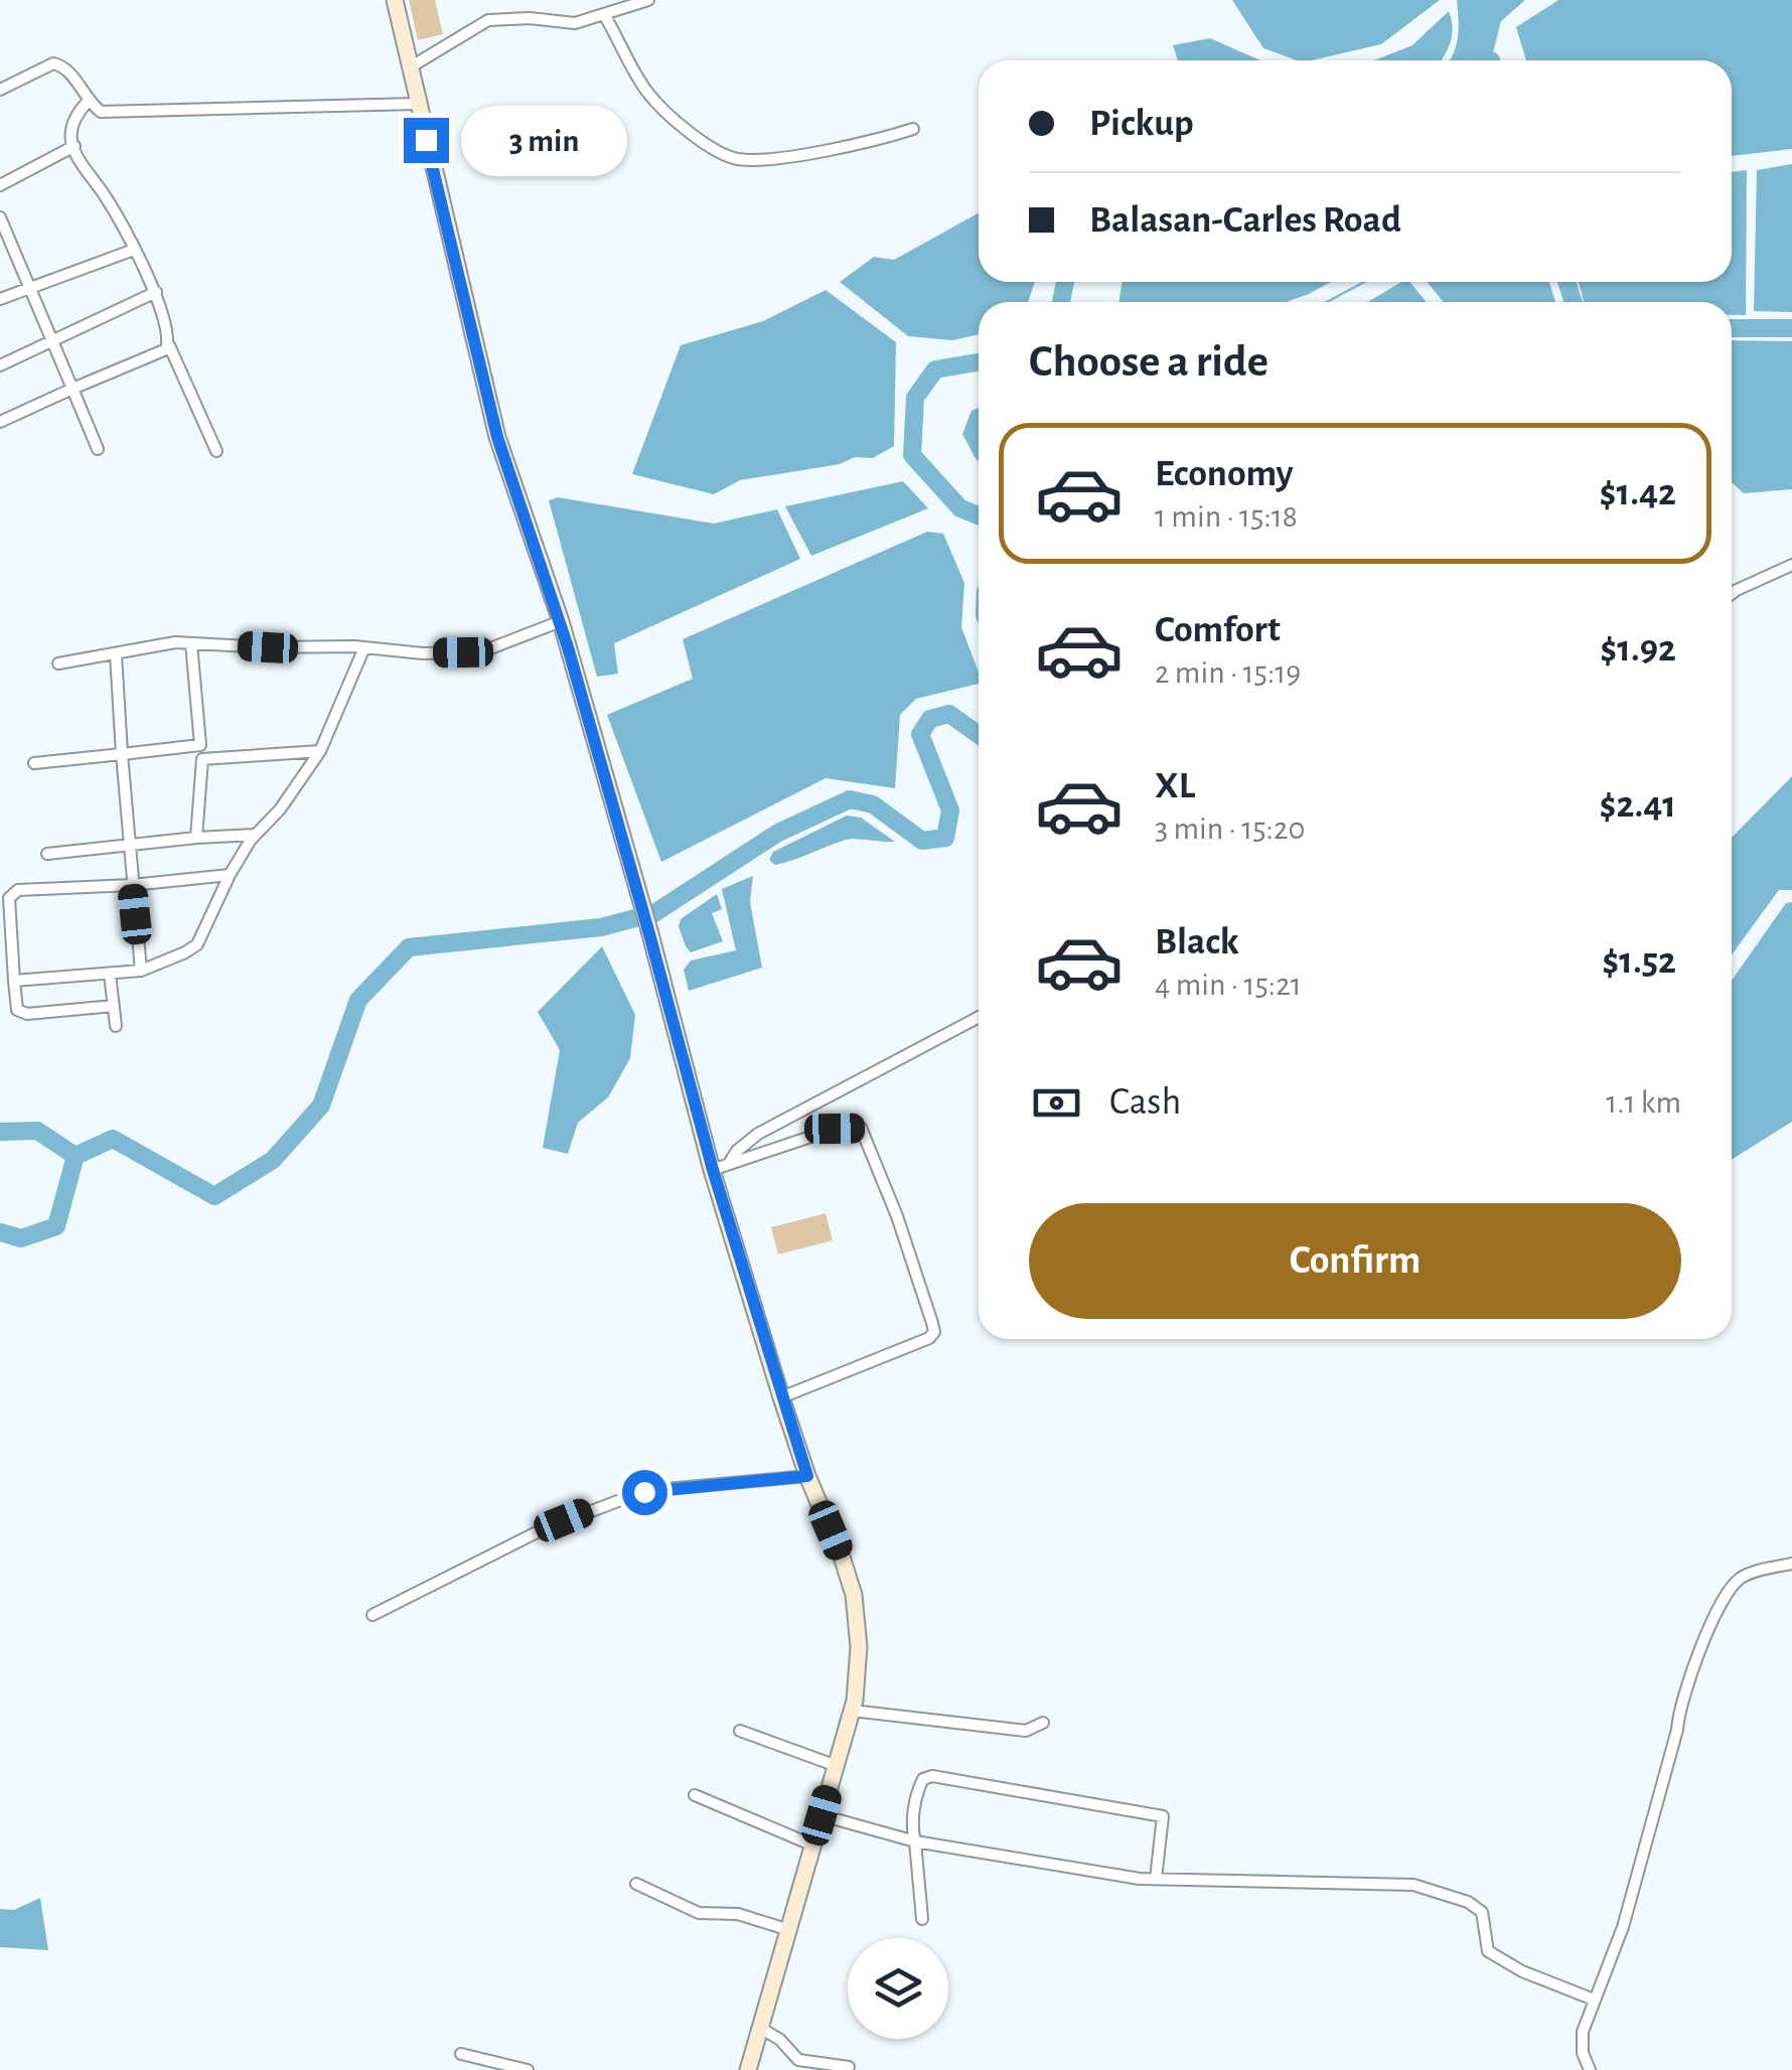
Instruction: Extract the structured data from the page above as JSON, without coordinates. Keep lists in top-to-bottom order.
{
  "page": {
    "banner": ["Pickup", "Balasan-Carles Road"],
    "bubble": "3 min",
    "heading": "Choose a ride",
    "list": [
      {
        "name": "Economy",
        "note": "1 min · 15:18",
        "value": "$1.42"
      },
      {
        "name": "Comfort",
        "note": "2 min · 15:19",
        "value": "$1.92"
      },
      {
        "name": "XL",
        "note": "3 min · 15:20",
        "value": "$2.41"
      },
      {
        "name": "Black",
        "note": "4 min · 15:21",
        "value": "$1.52"
      }
    ],
    "pay": ["Cash", "1.1 km"],
    "buttons": "Confirm"
  }
}
